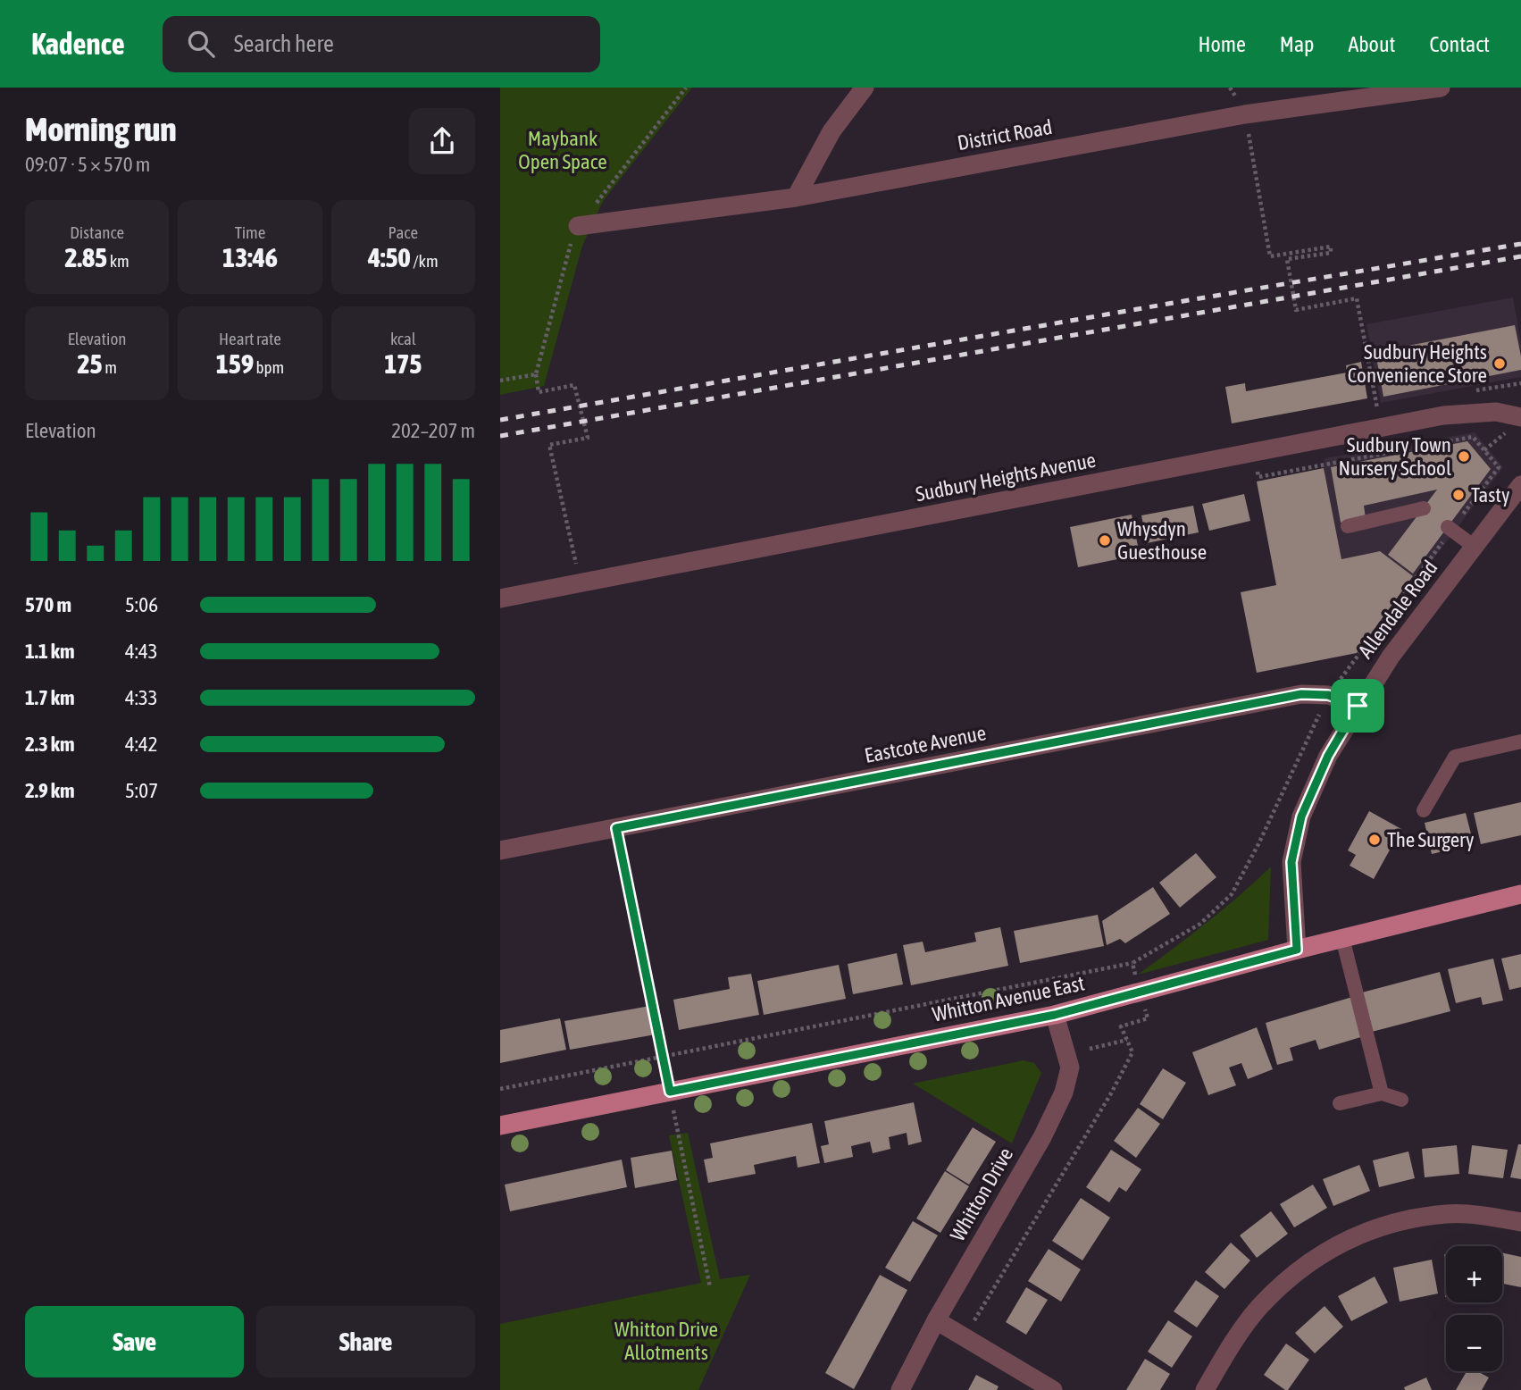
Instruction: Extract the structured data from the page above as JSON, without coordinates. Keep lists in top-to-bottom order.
{
  "streets": {
    "main road": ["Whitton Avenue East"],
    "street": [
      "District Road",
      "Sudbury Heights Avenue",
      "Allendale Road",
      "Eastcote Avenue",
      "Whitton Drive"
    ]
  },
  "crossings": [
    ["Allendale Road", "Eastcote Avenue"],
    ["Allendale Road", "Whitton Avenue East"],
    ["Whitton Avenue East", "Whitton Drive"]
  ],
  "parks": ["Maybank Open Space", "Whitton Drive Allotments"],
  "places": [
    "Sudbury Heights Convenience Store",
    "Sudbury Town Nursery School",
    "Tasty",
    "Whysdyn Guesthouse",
    "The Surgery"
  ],
  "page": {
    "header": "Kadence",
    "search": "Search here",
    "nav": [
      "Home",
      "Map",
      "About",
      "Contact"
    ],
    "heading": ["Morning run", "09:07 · 5 × 570 m"],
    "stats": [
      ["Distance", "2.85 km"],
      ["Time", "13:46"],
      ["Pace", "4:50 /km"],
      ["Elevation", "25 m"],
      ["Heart rate", "159 bpm"],
      ["kcal", "175"]
    ],
    "chart": ["Elevation", "202–207 m"],
    "list": [
      {
        "name": "570 m",
        "note": "5:06"
      },
      {
        "name": "1.1 km",
        "note": "4:43"
      },
      {
        "name": "1.7 km",
        "note": "4:33"
      },
      {
        "name": "2.3 km",
        "note": "4:42"
      },
      {
        "name": "2.9 km",
        "note": "5:07"
      }
    ],
    "map_buttons": ["+", "−"],
    "buttons": ["Save", "Share"]
  }
}
